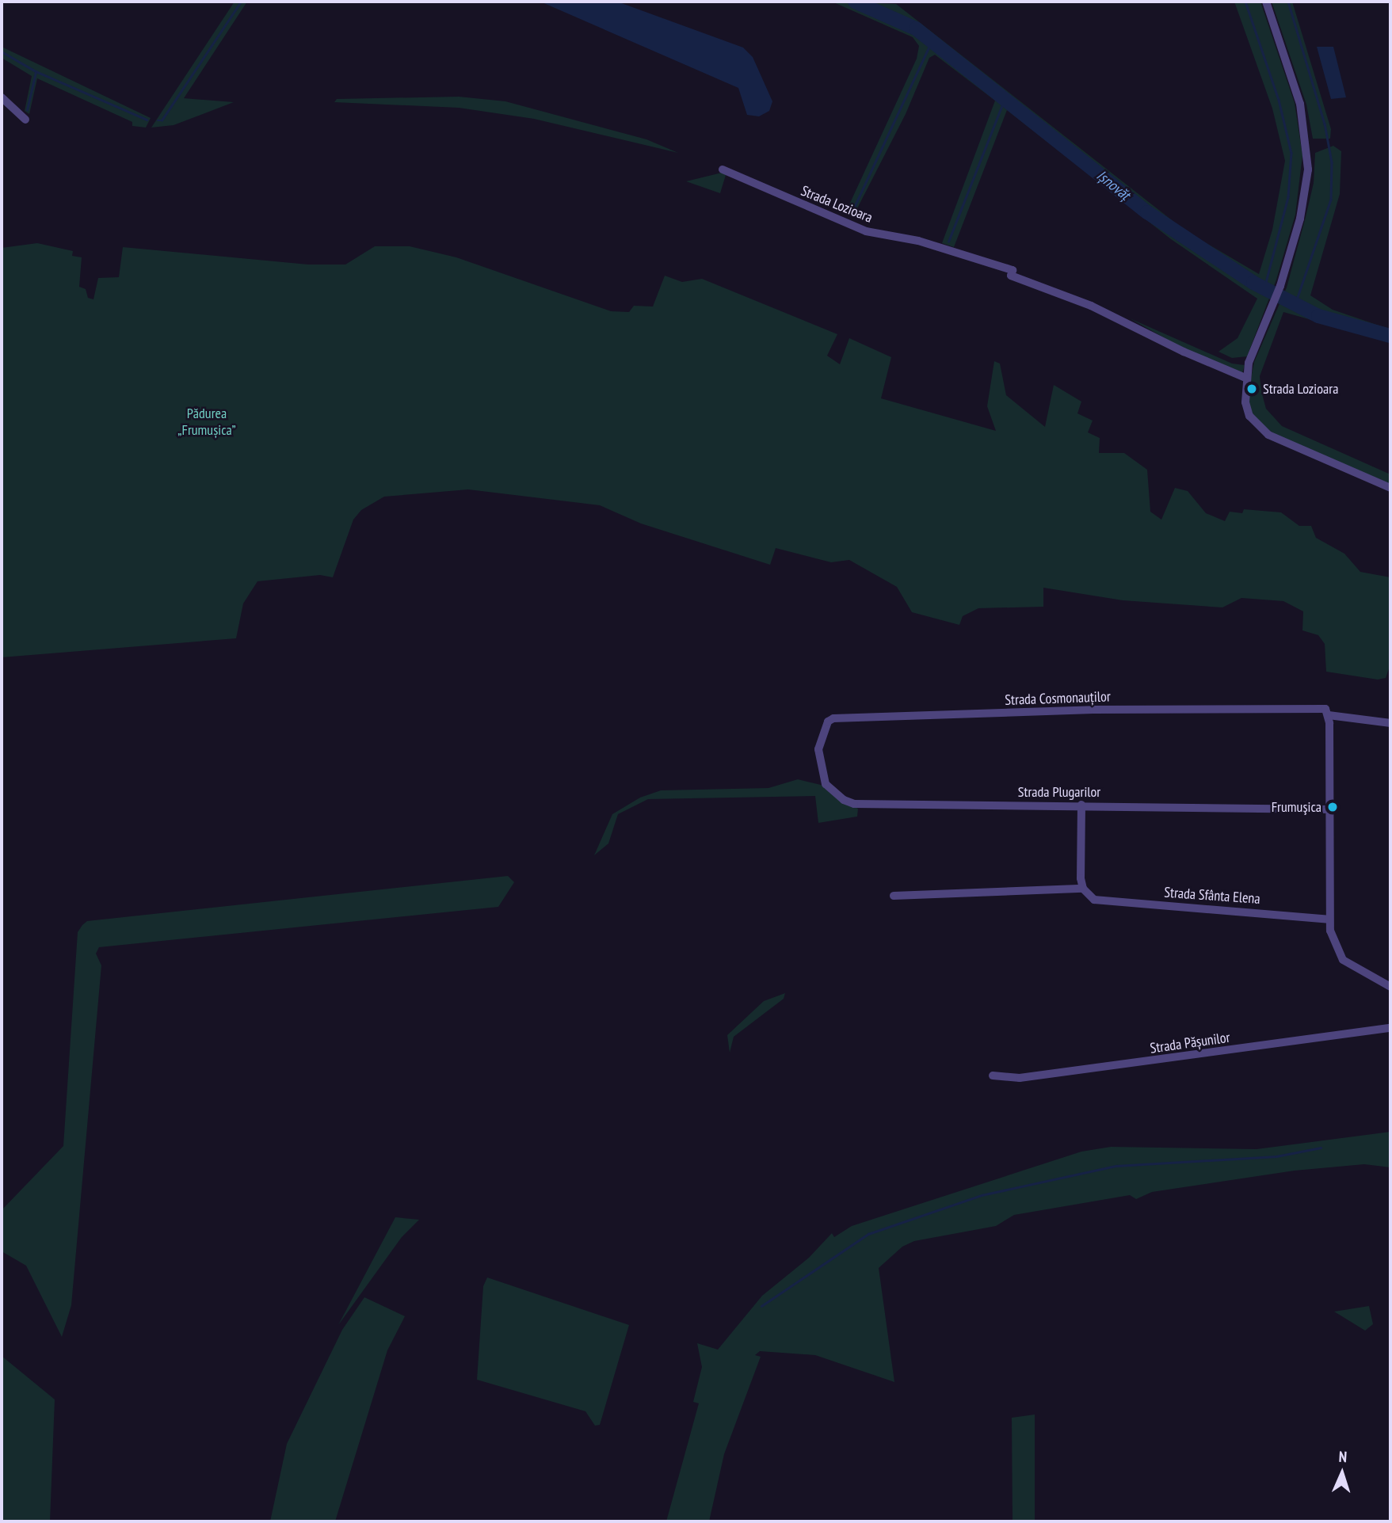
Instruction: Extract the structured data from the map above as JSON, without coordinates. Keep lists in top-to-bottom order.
{
  "streets": {
    "street": [
      "Strada Lozioara",
      "Strada Cosmonauților",
      "Strada Plugarilor",
      "Strada Sfânta Elena",
      "Strada Pășunilor"
    ]
  },
  "crossings": [
    ["Strada Cosmonauților", "Strada Plugarilor"]
  ],
  "water": ["Ișnovăț"],
  "parks": ["Pădurea „Frumușica”"],
  "places": ["Strada Lozioara", "Frumuşica"],
  "north": "top"
}
